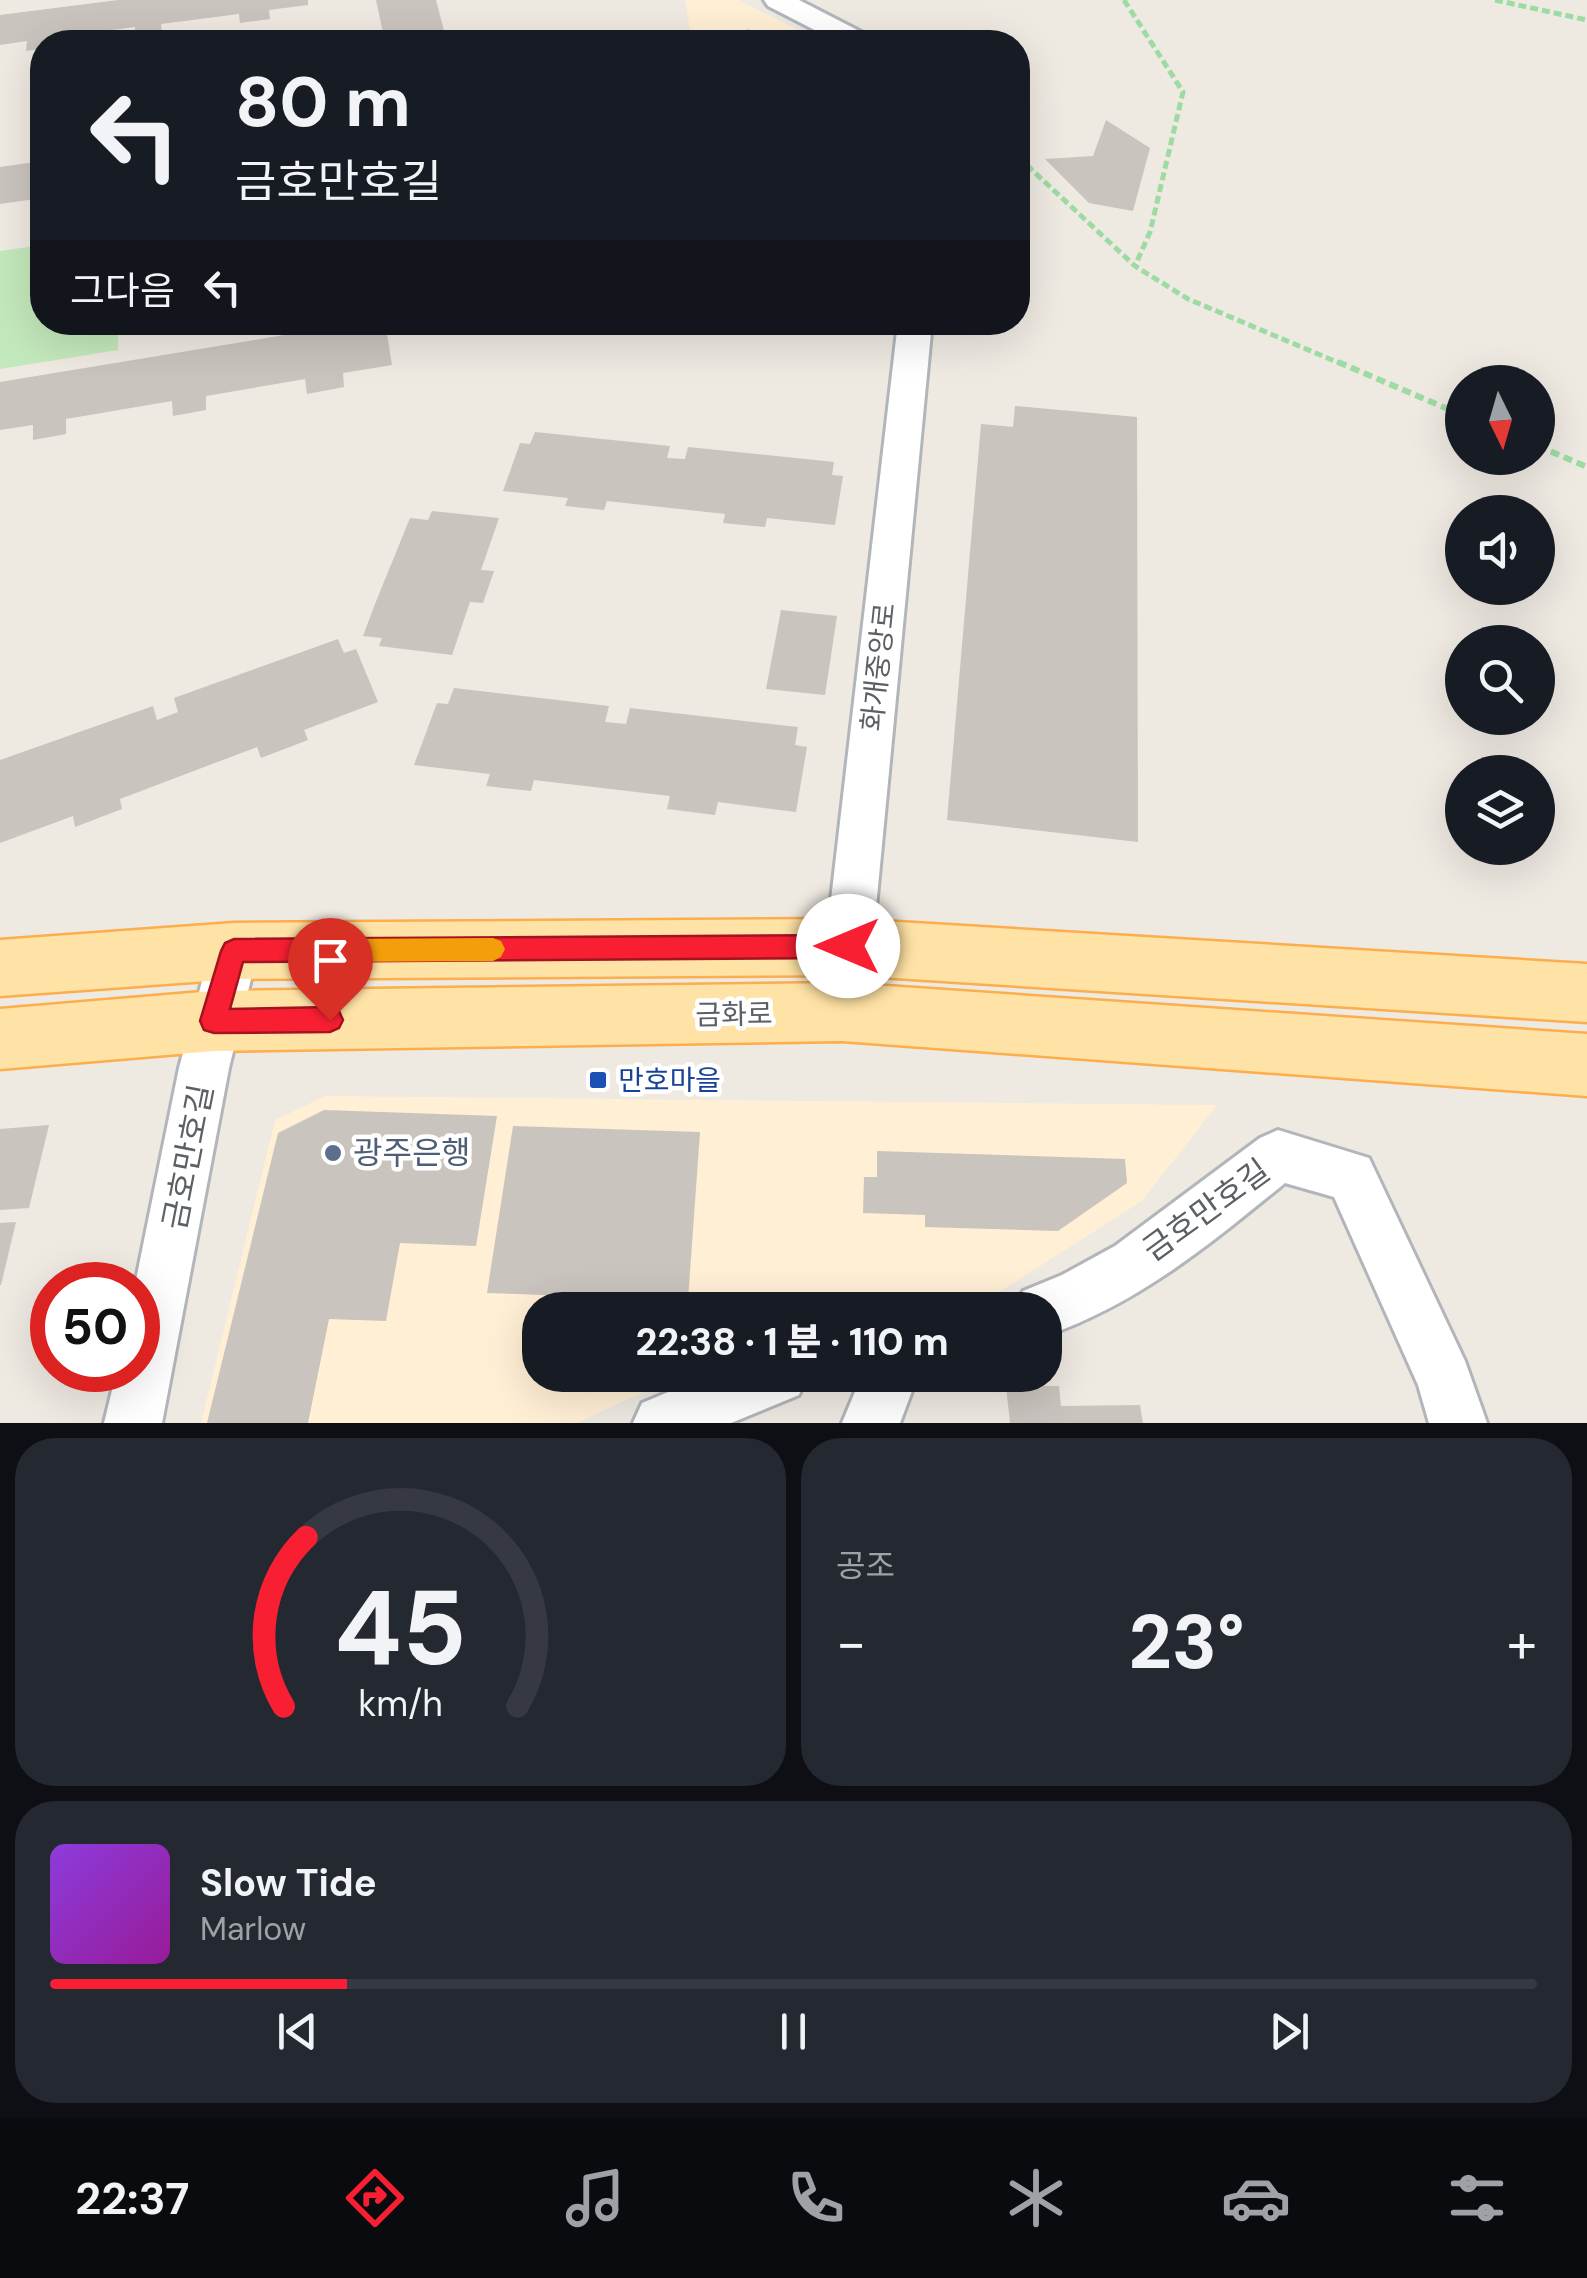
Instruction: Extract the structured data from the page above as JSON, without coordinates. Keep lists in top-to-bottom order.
{
  "streets": {
    "main road": ["금화로"],
    "street": ["화개중앙로", "금호만호길"]
  },
  "crossings": [
    ["화개중앙로", "금화로"],
    ["금화로", "금호만호길"]
  ],
  "places": {
    "transit": ["만호마을"],
    "other": ["광주은행"]
  },
  "north": "bottom",
  "page": {
    "turn": ["80 m", "금호만호길"],
    "then": "그다음",
    "limit": "50",
    "trip": "22:38 · 1 분 · 110 m",
    "tile": "공조",
    "heat": ["−", "23°", "+"],
    "song": ["Slow Tide", "Marlow"],
    "tabs": "22:37",
    "gauge": ["45", "km/h"]
  }
}
